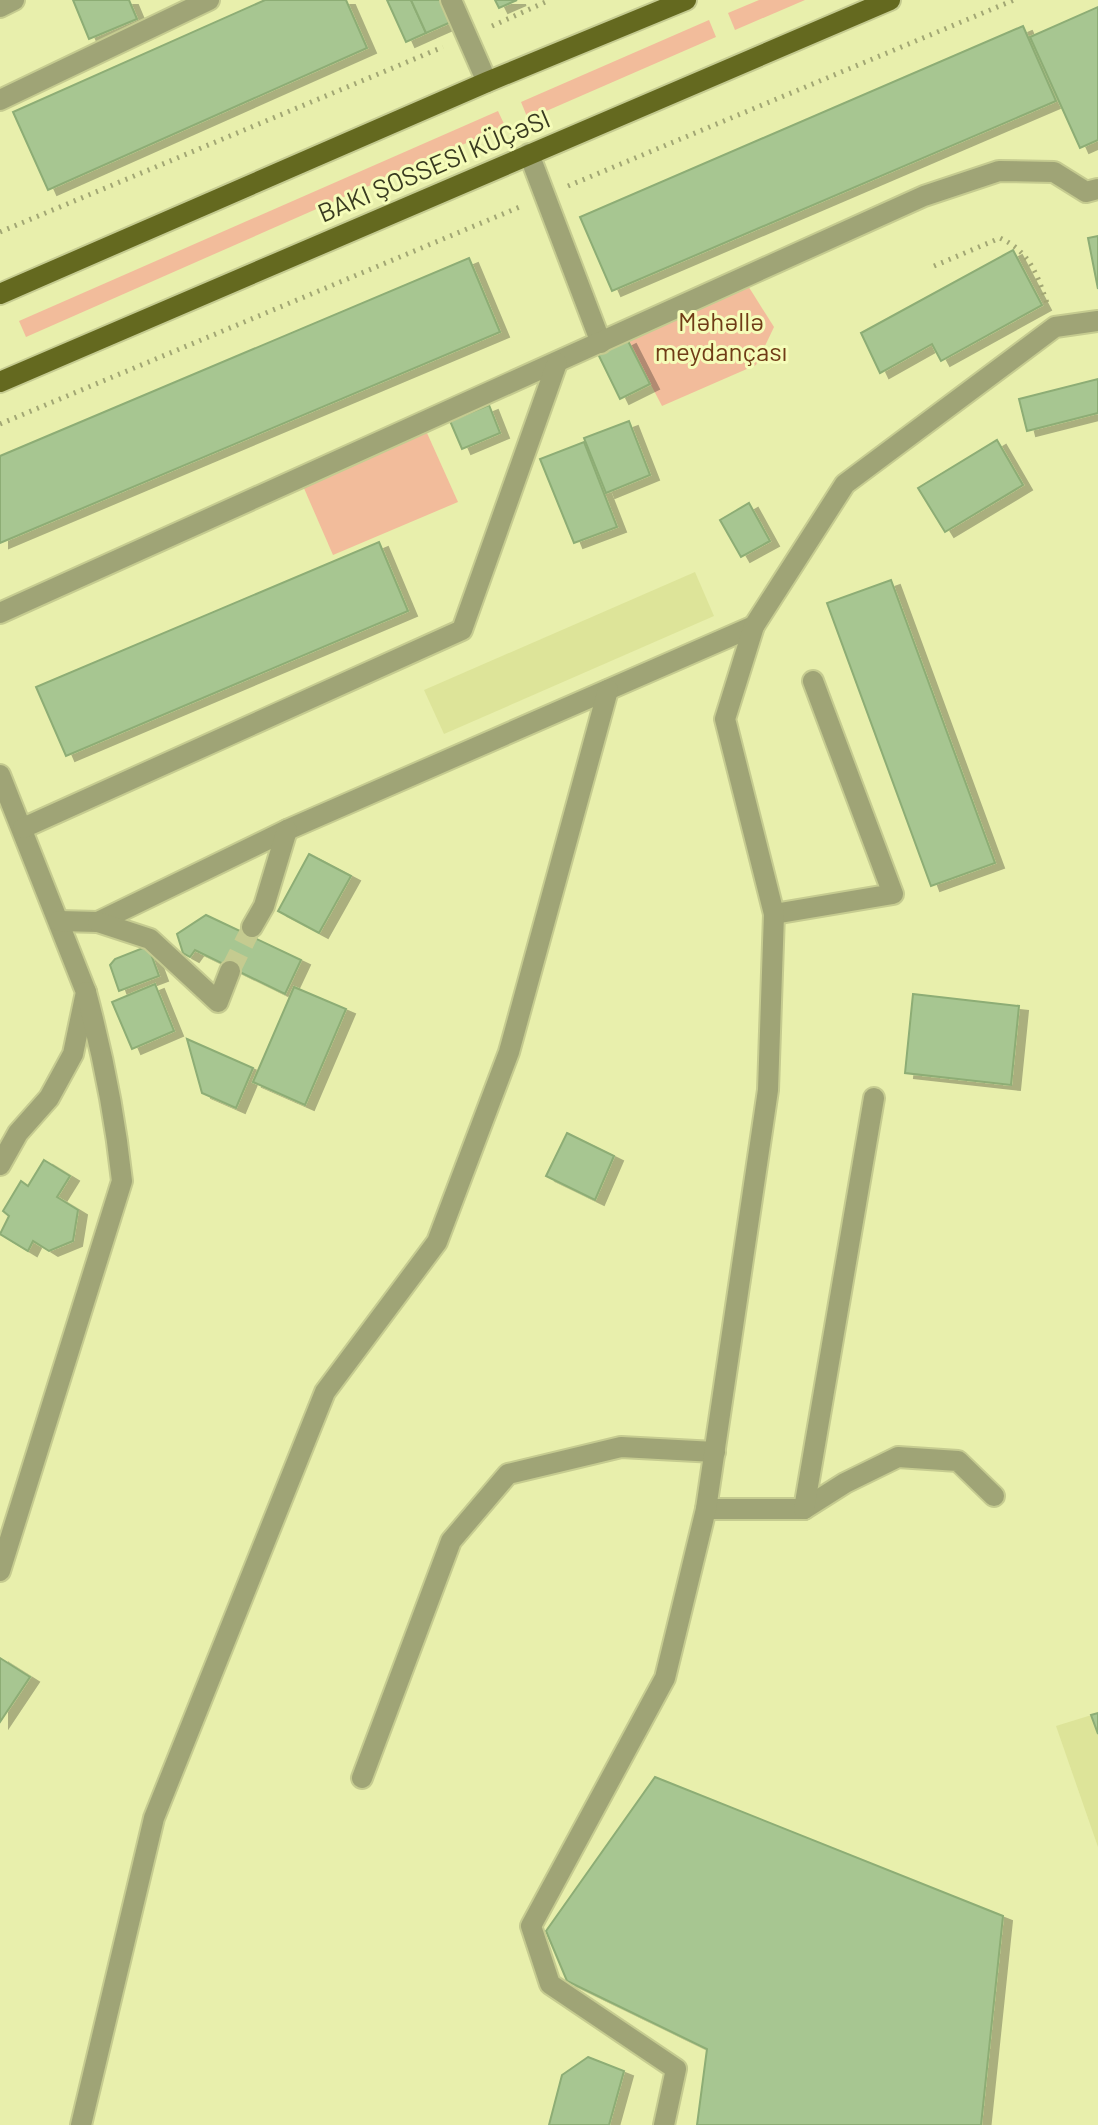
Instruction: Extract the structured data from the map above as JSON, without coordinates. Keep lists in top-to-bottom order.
{
  "parks": ["Məhəllə meydançası"]
}
